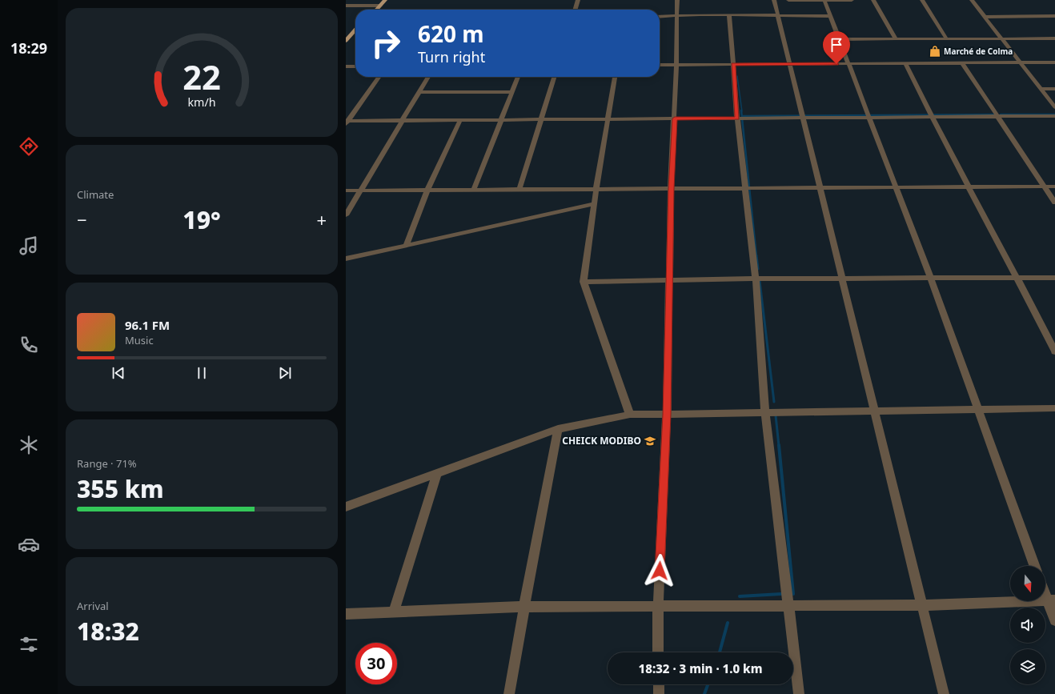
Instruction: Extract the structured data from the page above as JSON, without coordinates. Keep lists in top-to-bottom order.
{
  "places": {
    "shop": ["Marché de Colma"],
    "school or university": ["CHEICK MODIBO"]
  },
  "north": "bottom",
  "page": {
    "tabs": "18:29",
    "turn": ["620 m", "Turn right"],
    "tile": [
      "Climate",
      ["Range · 71%", "355 km"],
      ["Arrival", "18:32"]
    ],
    "heat": ["−", "19°", "+"],
    "song": ["96.1 FM", "Music"],
    "limit": "30",
    "trip": "18:32 · 3 min · 1.0 km",
    "gauge": ["22", "km/h"]
  }
}
